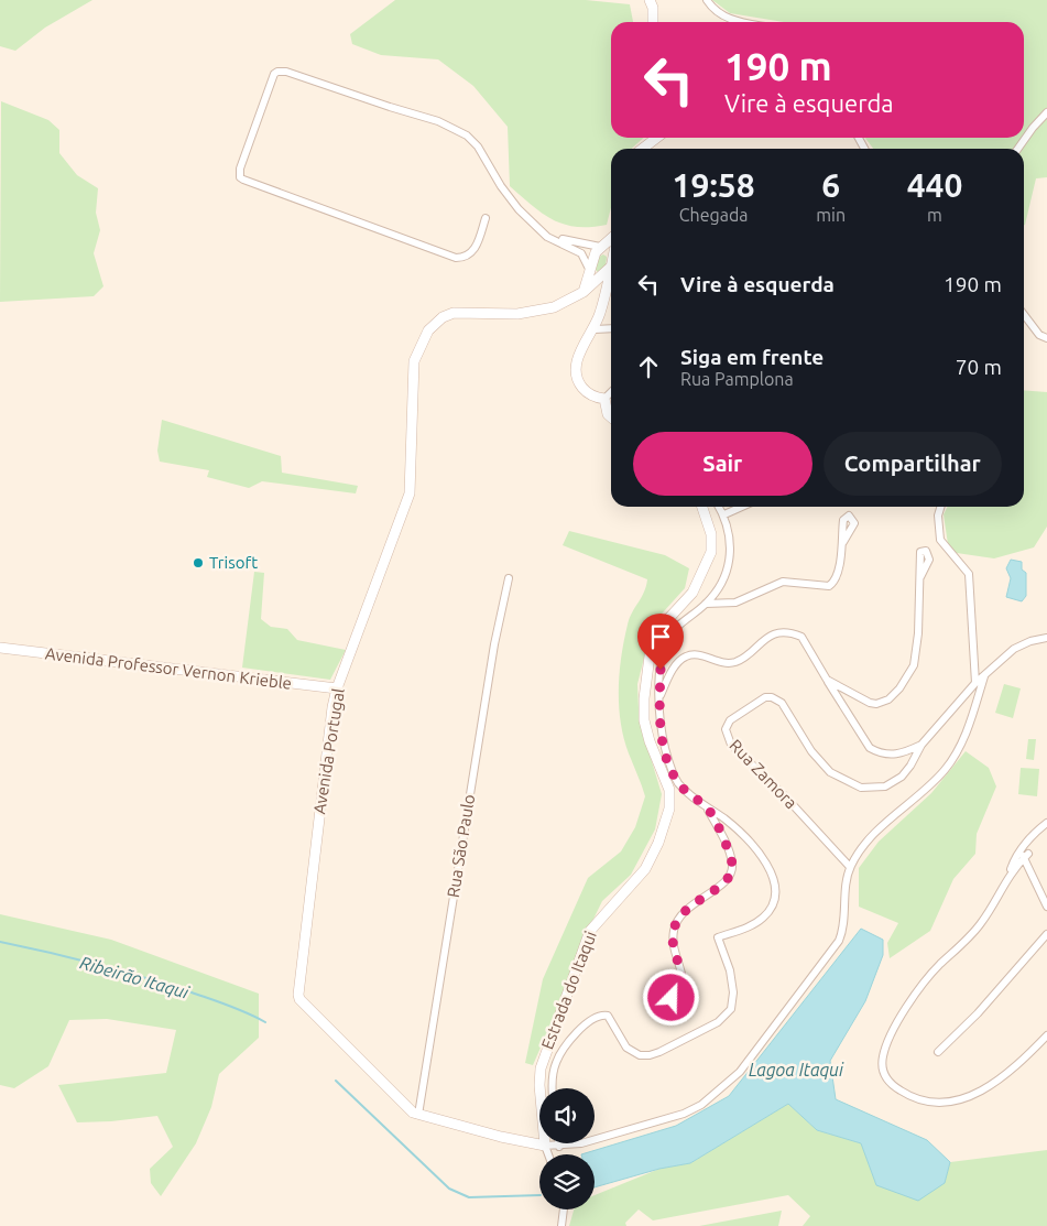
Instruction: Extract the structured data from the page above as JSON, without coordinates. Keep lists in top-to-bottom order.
{
  "streets": {
    "street": [
      "Avenida Professor Vernon Krieble",
      "Avenida Portugal",
      "Rua Zamora",
      "Rua São Paulo",
      "Estrada do Itaqui"
    ]
  },
  "crossings": [
    ["Avenida Professor Vernon Krieble", "Avenida Portugal"],
    ["Avenida Portugal", "Rua Zamora"],
    ["Avenida Portugal", "Rua São Paulo"],
    ["Avenida Portugal", "Estrada do Itaqui"]
  ],
  "water": ["Ribeirão Itaqui", "Lagoa Itaqui"],
  "places": ["Trisoft"],
  "page": {
    "turn": ["190 m", "Vire à esquerda"],
    "eta": [
      "19:58",
      "Chegada",
      "6",
      "min",
      "440",
      "m"
    ],
    "list": [
      {
        "name": "Vire à esquerda",
        "value": "190 m"
      },
      {
        "name": "Siga em frente",
        "note": "Rua Pamplona",
        "value": "70 m"
      }
    ],
    "buttons": ["Sair", "Compartilhar"]
  }
}
